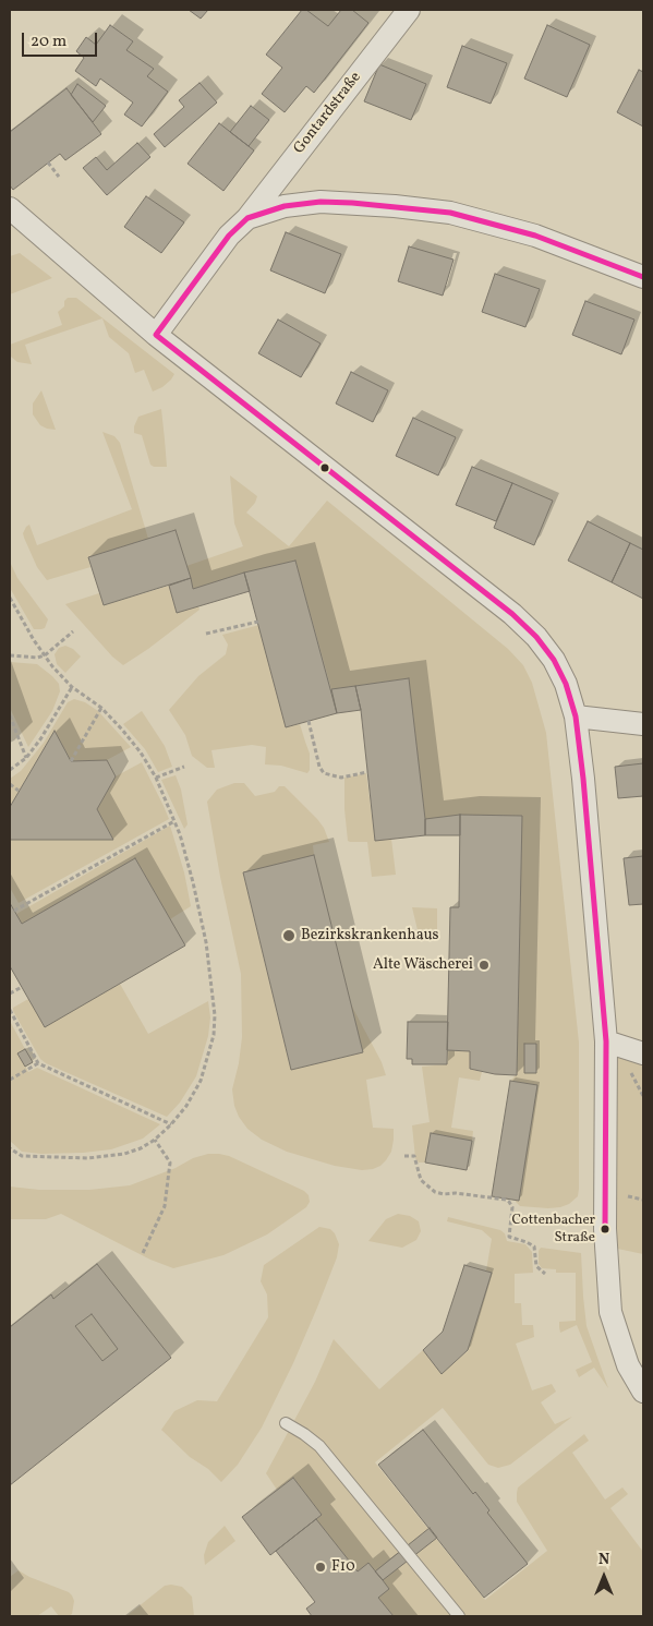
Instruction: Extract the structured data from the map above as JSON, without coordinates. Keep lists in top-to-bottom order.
{
  "streets": {
    "street": ["Gontardstraße"]
  },
  "places": [
    "Bezirkskrankenhaus",
    "Alte Wäscherei",
    "Cottenbacher Straße",
    "F10"
  ],
  "scale_bar": "20 m",
  "north": "top"
}
